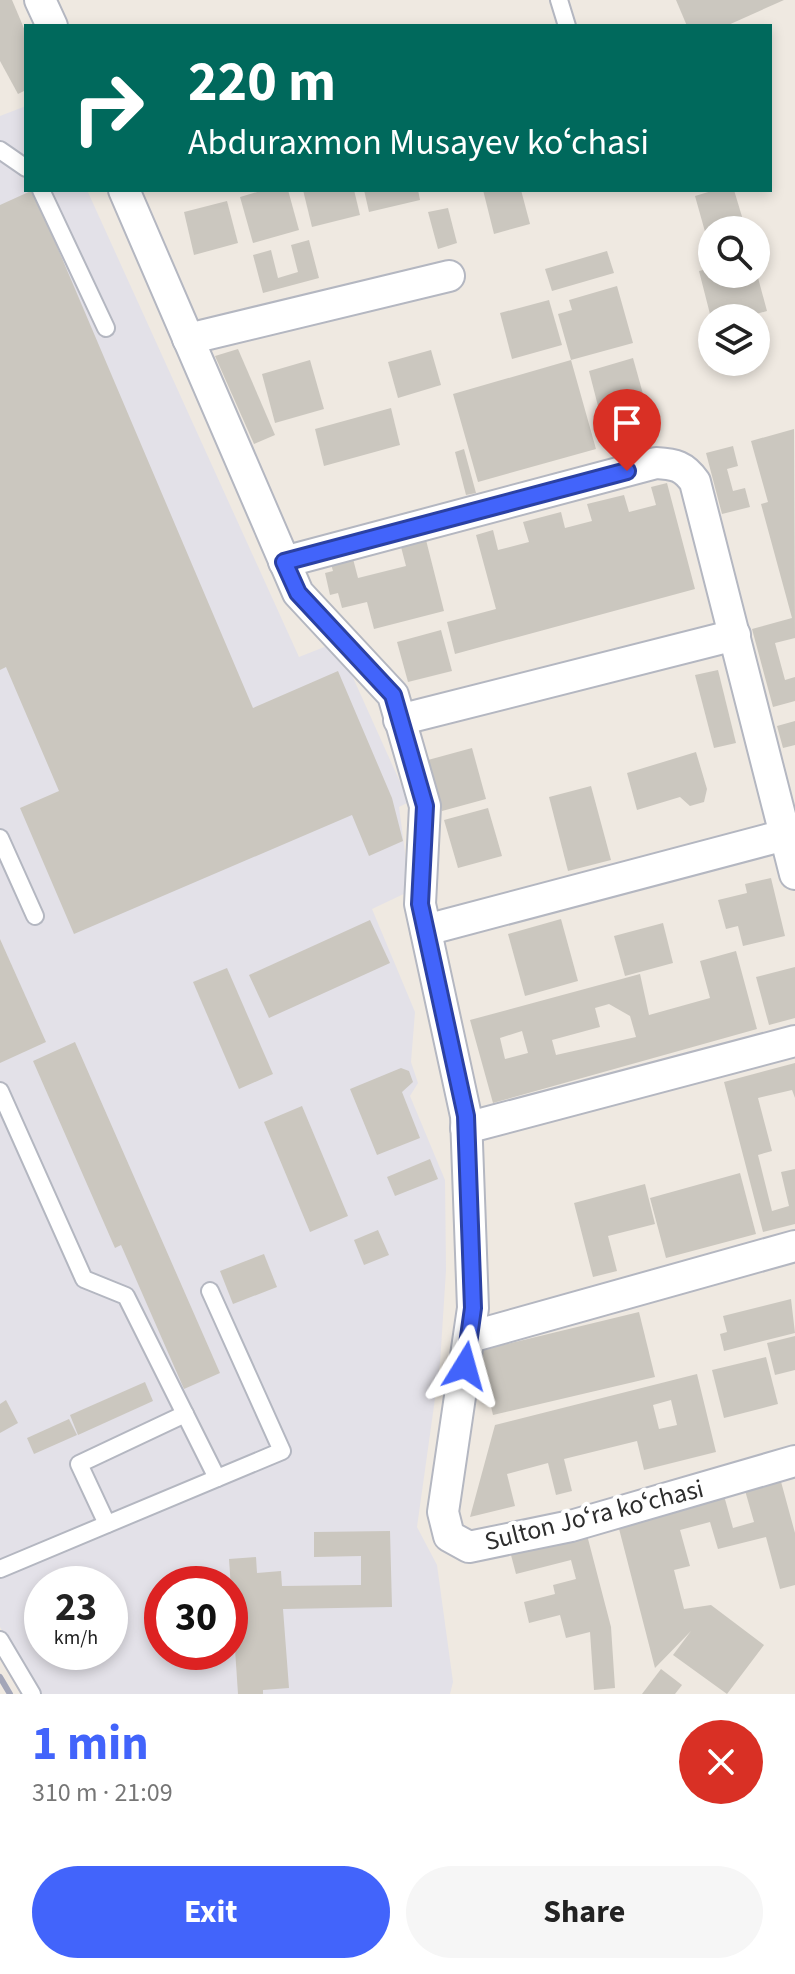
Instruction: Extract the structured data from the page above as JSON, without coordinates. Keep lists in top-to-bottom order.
{
  "streets": {
    "street": ["Sulton Joʻra koʻchasi"]
  },
  "page": {
    "turn": ["220 m", "Abduraxmon Musayev koʻchasi"],
    "speed": "23 km/h",
    "limit": "30",
    "heading": ["1 min", "310 m · 21:09"],
    "buttons": ["Exit", "Share"]
  }
}
